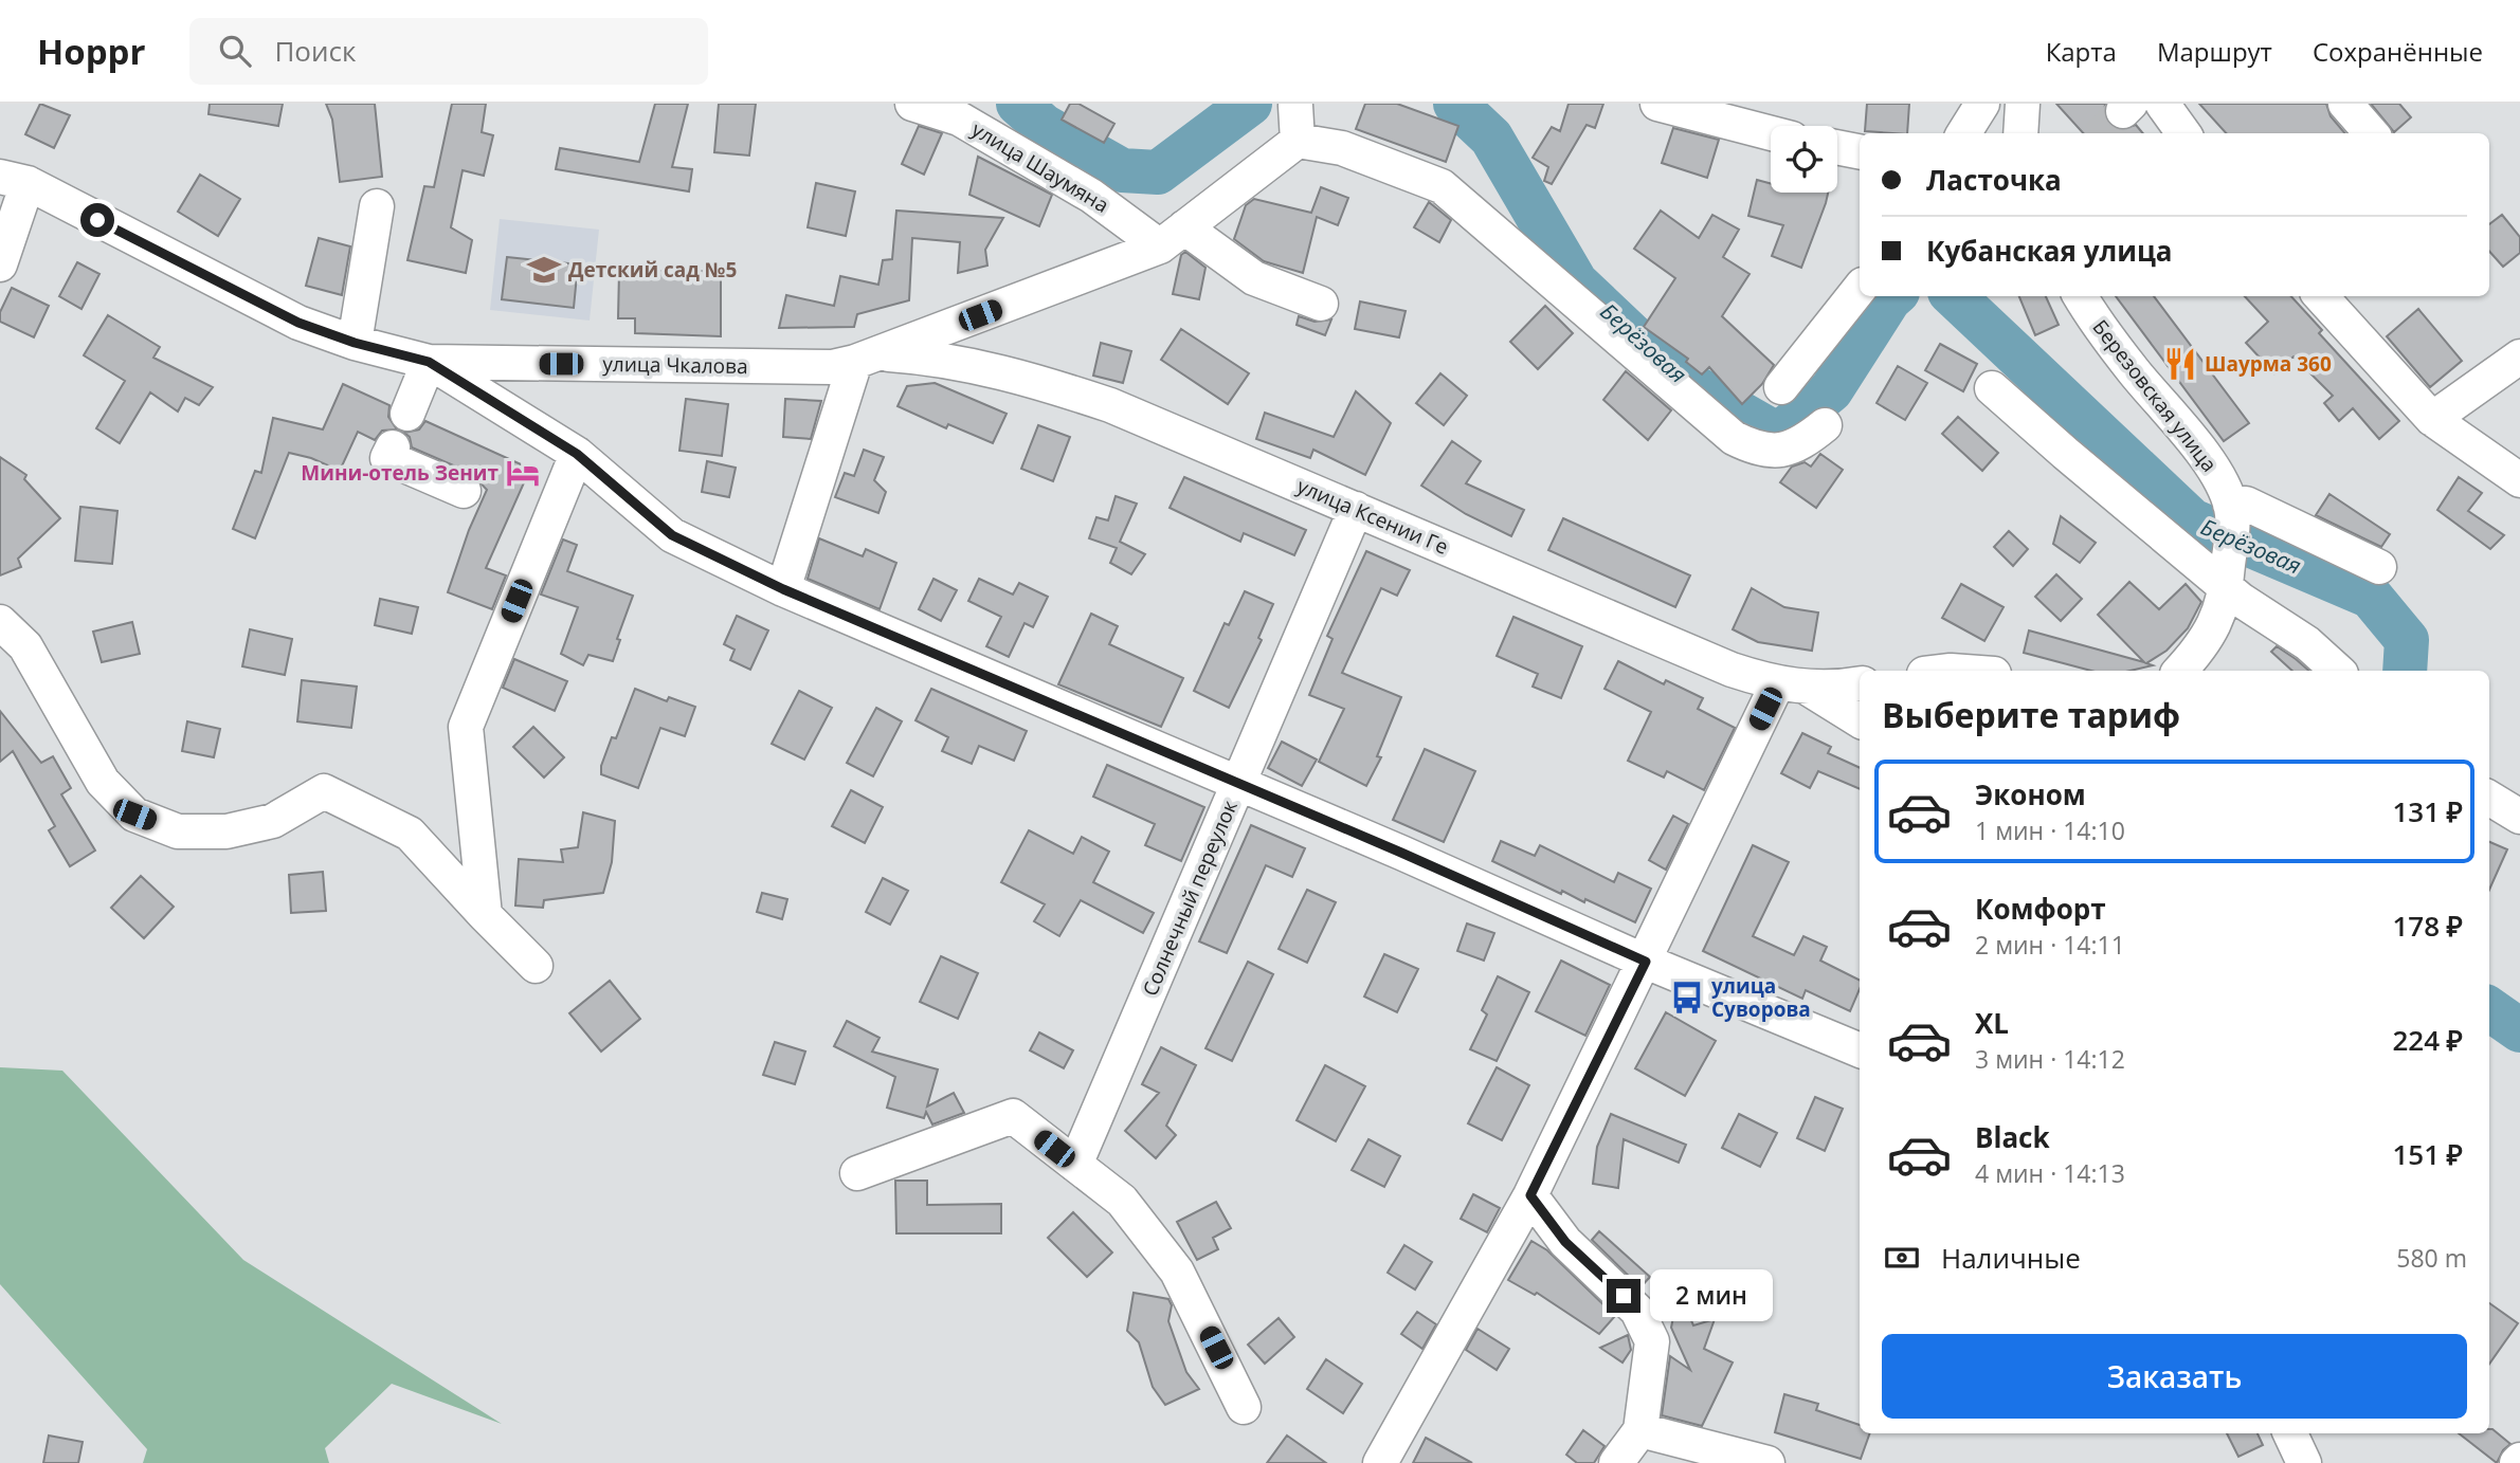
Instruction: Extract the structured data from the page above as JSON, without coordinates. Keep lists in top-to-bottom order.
{
  "streets": {
    "street": [
      "улица Шаумяна",
      "улица Чкалова",
      "Березовская улица",
      "улица Ксении Ге",
      "Солнечный переулок"
    ]
  },
  "crossings": [
    ["улица Шаумяна", "улица Чкалова"],
    ["улица Чкалова", "улица Ксении Ге"],
    ["улица Ксении Ге", "Солнечный переулок"]
  ],
  "water": ["Берёзовая"],
  "places": {
    "school or university": ["Детский сад №5"],
    "restaurant": ["Шаурма 360"],
    "hotel": ["Мини-отель Зенит"],
    "bus stop": ["улица Суворова"]
  },
  "page": {
    "header": "Hoppr",
    "search": "Поиск",
    "nav": ["Карта", "Маршрут", "Сохранённые"],
    "banner": ["Ласточка", "Кубанская улица"],
    "heading": "Выберите тариф",
    "list": [
      {
        "name": "Эконом",
        "note": "1 мин · 14:10",
        "value": "131 ₽"
      },
      {
        "name": "Комфорт",
        "note": "2 мин · 14:11",
        "value": "178 ₽"
      },
      {
        "name": "XL",
        "note": "3 мин · 14:12",
        "value": "224 ₽"
      },
      {
        "name": "Black",
        "note": "4 мин · 14:13",
        "value": "151 ₽"
      }
    ],
    "pay": ["Наличные", "580 m"],
    "bubble": "2 мин",
    "buttons": "Заказать"
  }
}
